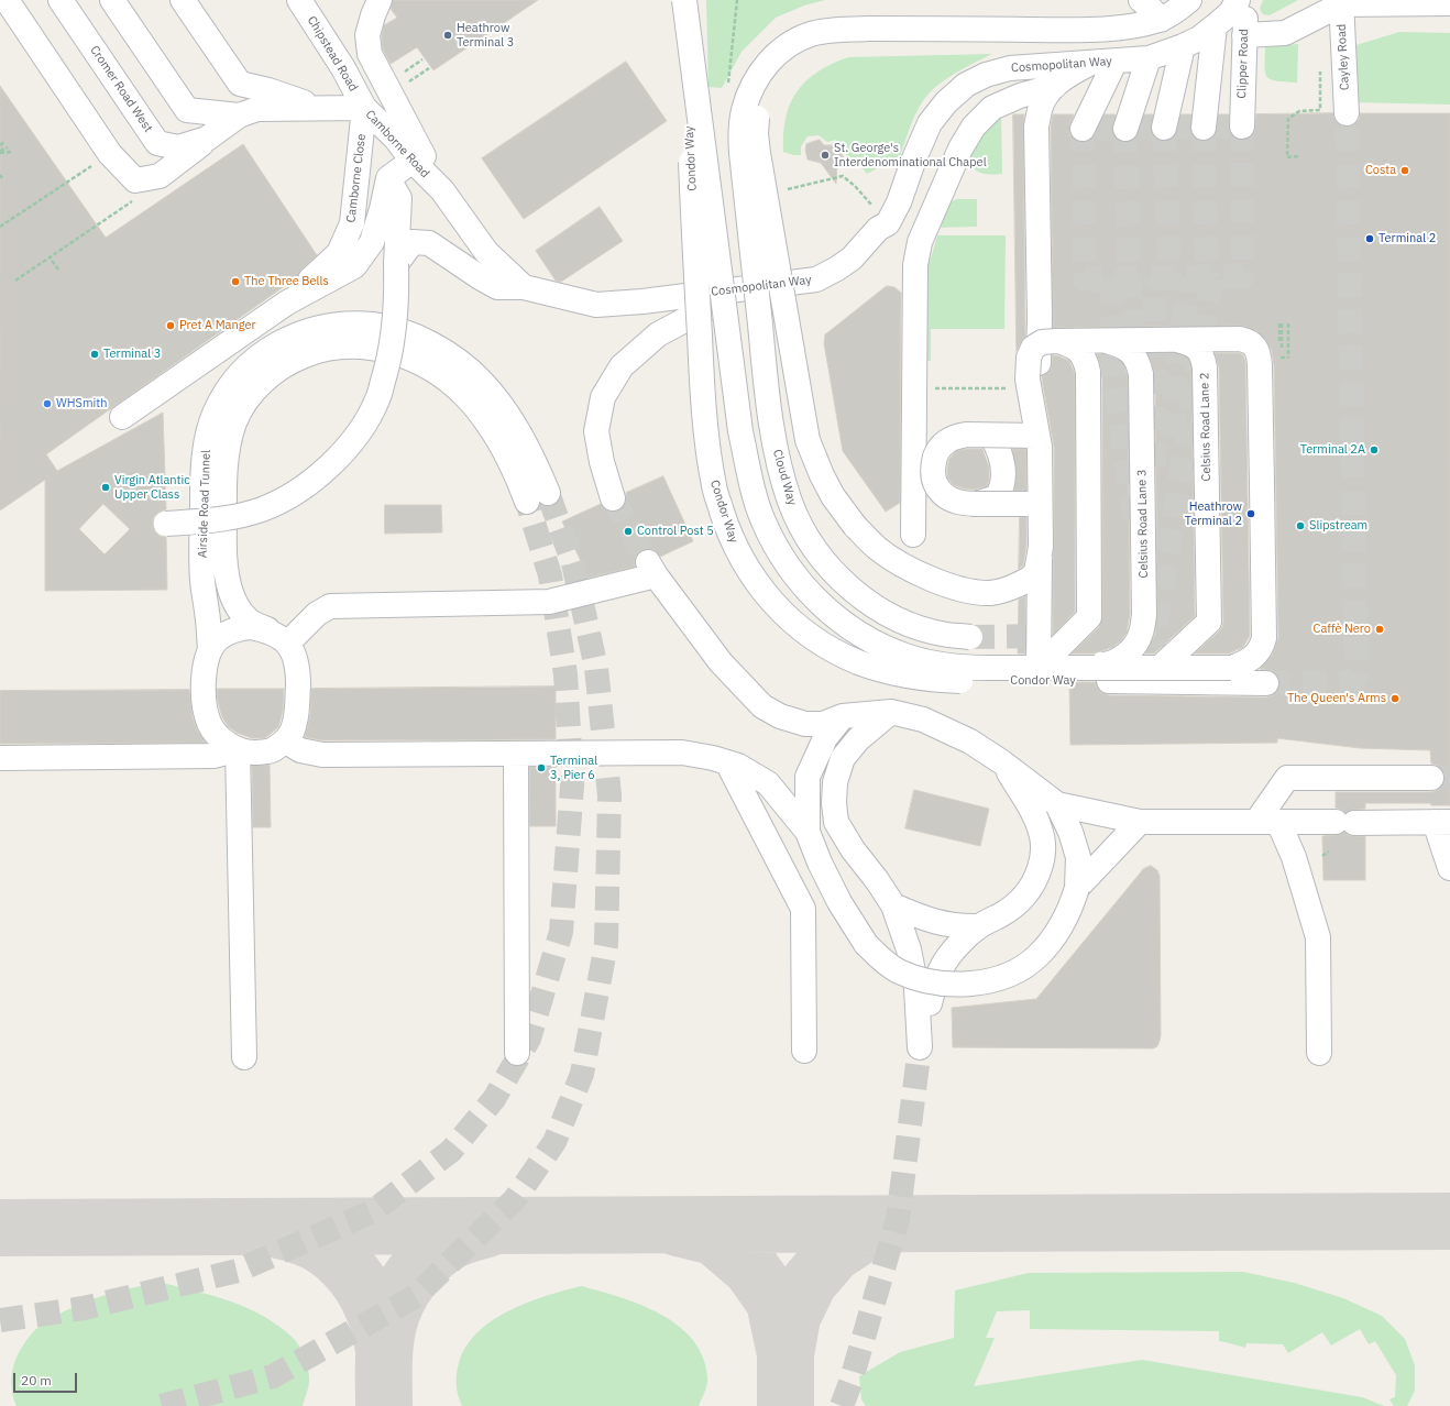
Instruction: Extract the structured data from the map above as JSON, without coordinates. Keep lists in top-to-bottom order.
{
  "streets": {
    "street": [
      "Chipstead Road",
      "Cayley Road",
      "Clipper Road",
      "Cosmopolitan Way",
      "Cromer Road West",
      "Camborne Road",
      "Condor Way",
      "Camborne Close",
      "Celsius Road Lane 2",
      "Cloud Way",
      "Airside Road Tunnel",
      "Celsius Road Lane 3"
    ]
  },
  "crossings": [
    ["Chipstead Road", "Camborne Road"],
    ["Chipstead Road", "Camborne Close"],
    ["Cosmopolitan Way", "Camborne Road"],
    ["Cromer Road West", "Camborne Road"],
    ["Camborne Road", "Camborne Close"]
  ],
  "places": [
    "Heathrow Terminal 3",
    "St. George's Interdenominational Chapel",
    "Costa",
    "Terminal 2",
    "The Three Bells",
    "Pret A Manger",
    "Terminal 3",
    "WHSmith",
    "Terminal 2A",
    "Virgin Atlantic Upper Class",
    "Heathrow Terminal 2",
    "Slipstream",
    "Control Post 5",
    "Caffè Nero",
    "The Queen's Arms",
    "Terminal 3, Pier 6"
  ],
  "scale_bar": "20 m"
}
